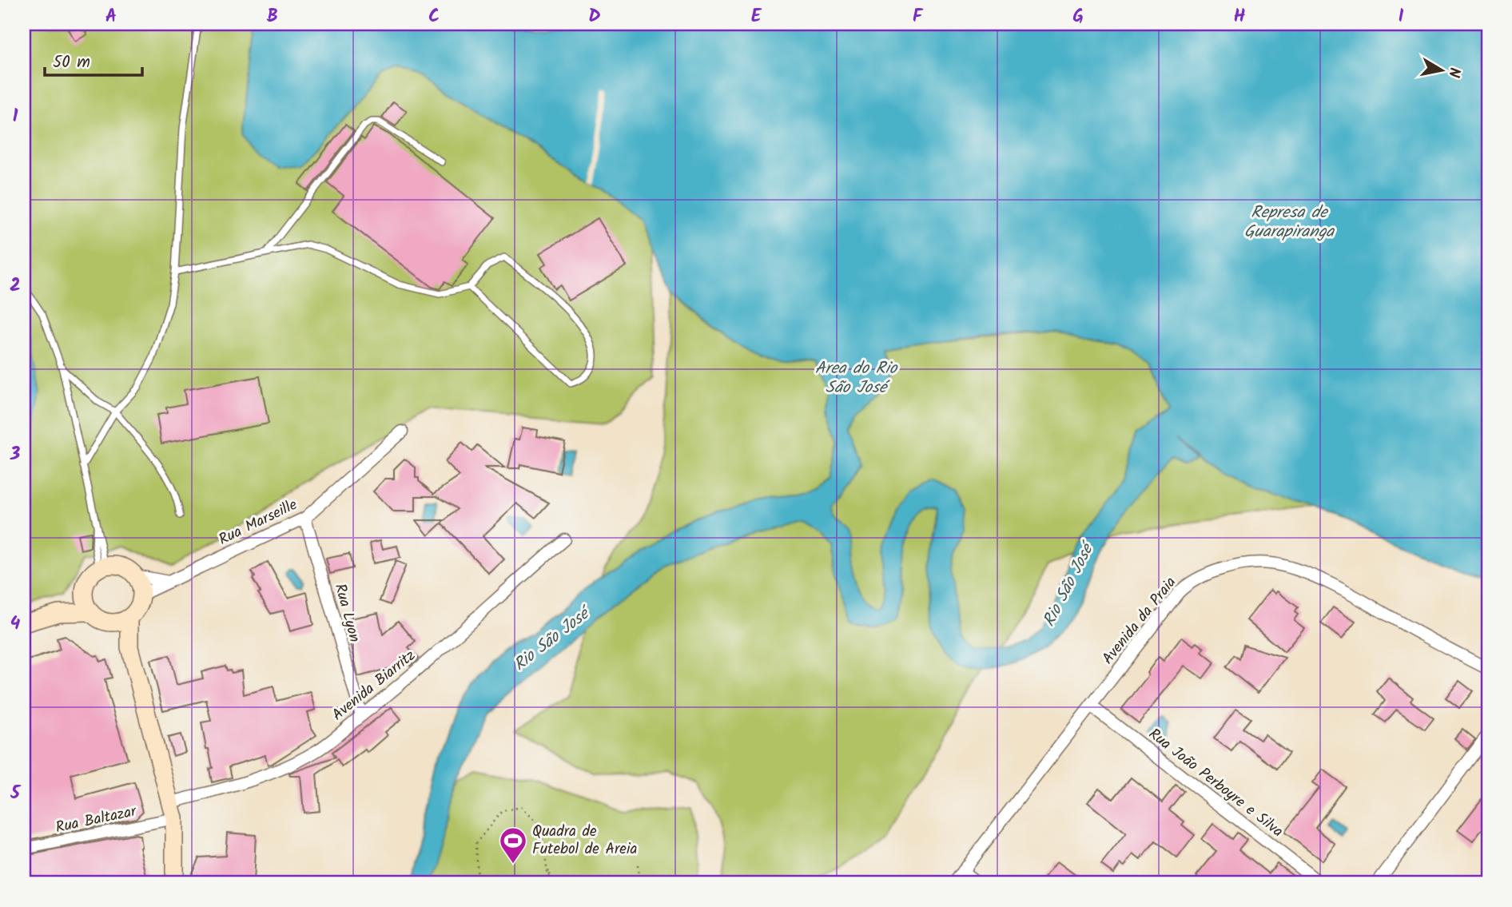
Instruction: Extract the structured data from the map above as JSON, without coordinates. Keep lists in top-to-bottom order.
{
  "streets": {
    "street": [
      "Rua Marseille",
      "Rua Lyon",
      "Avenida da Praia",
      "Avenida Biarritz",
      "Rua João Perboyre e Silva",
      "Rua Baltazar"
    ]
  },
  "crossings": [
    ["Rua Marseille", "Rua Lyon"],
    ["Rua Lyon", "Avenida Biarritz"],
    ["Avenida da Praia", "Rua João Perboyre e Silva"],
    ["Avenida Biarritz", "Rua Baltazar"]
  ],
  "water": ["Represa de Guarapiranga", "Area do Rio São José", "Rio São José"],
  "places": {
    "sports": ["Quadra de Futebol de Areia"]
  },
  "scale_bar": "50 m",
  "north": "right",
  "grid": {
    "columns": [
      "A",
      "B",
      "C",
      "D",
      "E",
      "F",
      "G",
      "H",
      "I"
    ],
    "rows": [
      "1",
      "2",
      "3",
      "4",
      "5"
    ]
  }
}
